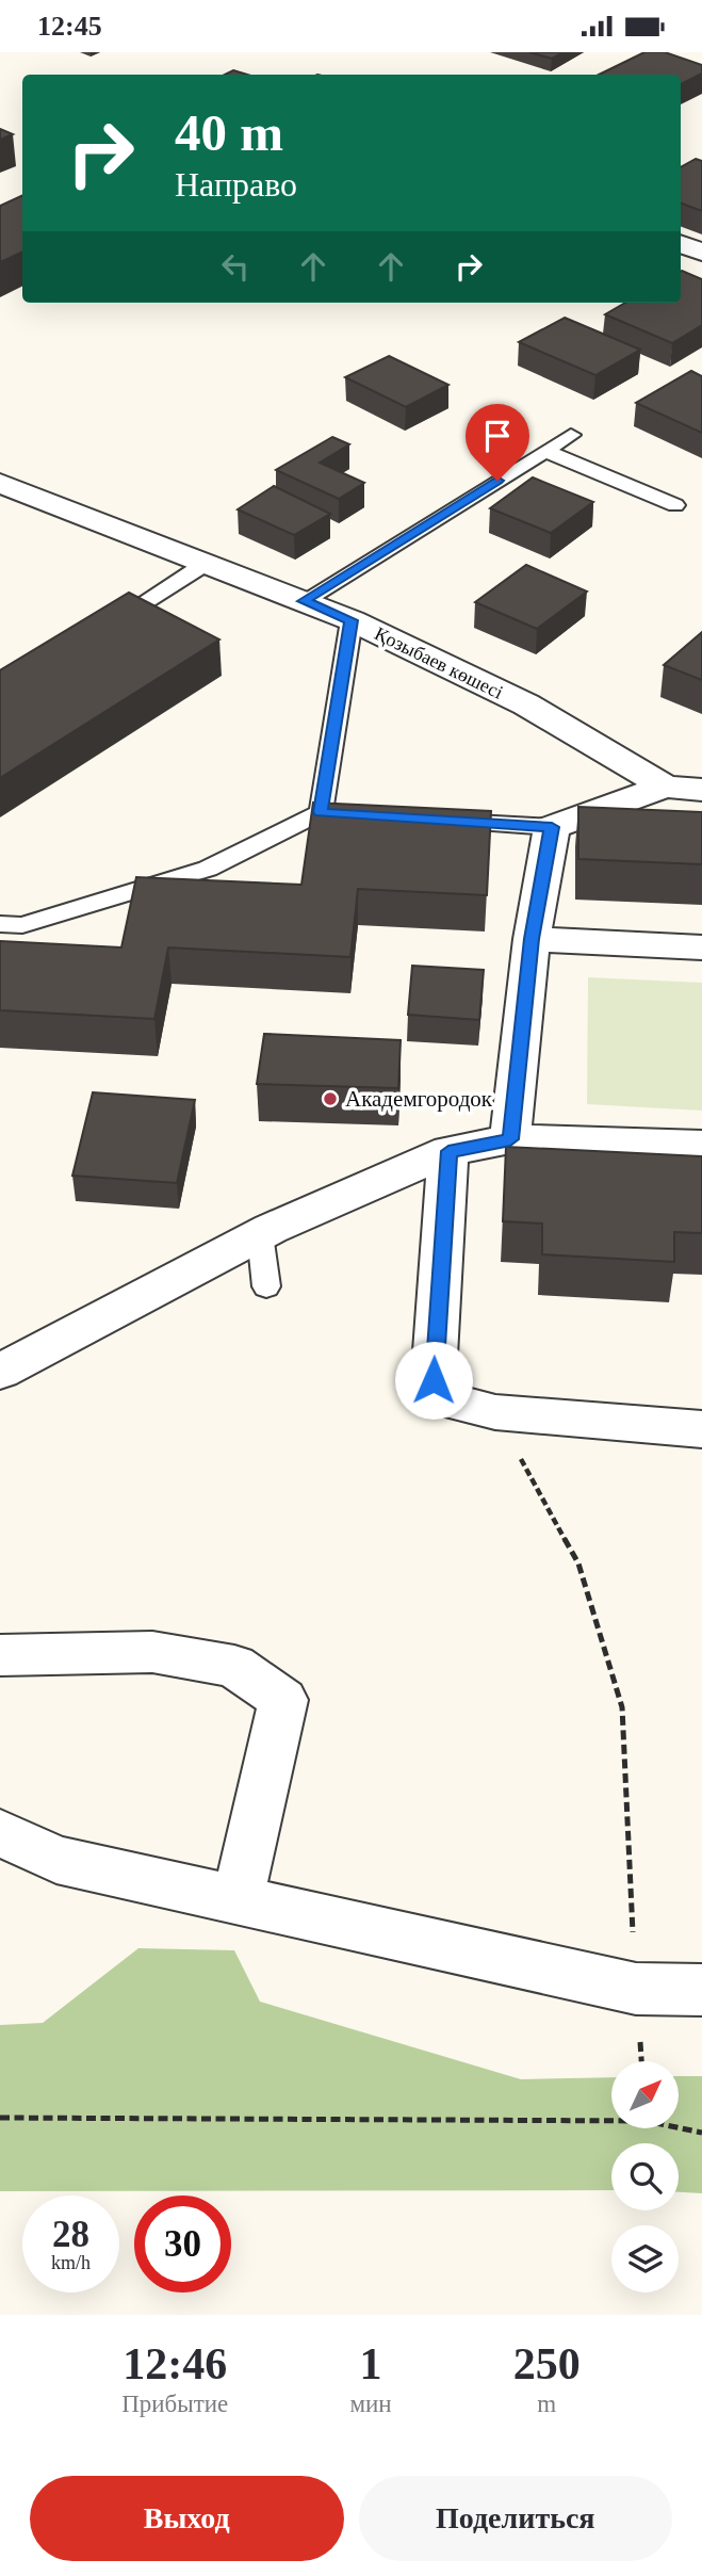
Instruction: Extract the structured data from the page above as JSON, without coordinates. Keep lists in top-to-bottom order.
{
  "streets": {
    "street": ["Қозыбаев көшесі"]
  },
  "places": ["Академгородок"],
  "north": "top right",
  "page": {
    "status": "12:45",
    "turn": ["40 m", "Направо"],
    "speed": "28 km/h",
    "limit": "30",
    "eta": [
      "12:46",
      "Прибытие",
      "1",
      "мин",
      "250",
      "m"
    ],
    "buttons": ["Выход", "Поделиться"]
  }
}
